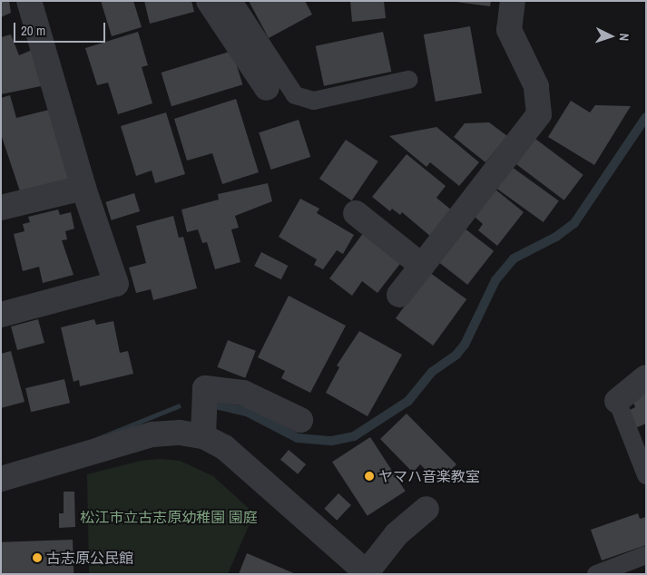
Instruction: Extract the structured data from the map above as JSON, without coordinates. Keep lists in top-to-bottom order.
{
  "parks": ["松江市立古志原幼稚園 園庭"],
  "places": ["ヤマハ音楽教室", "古志原公民館"],
  "scale_bar": "20 m",
  "north": "right"
}
